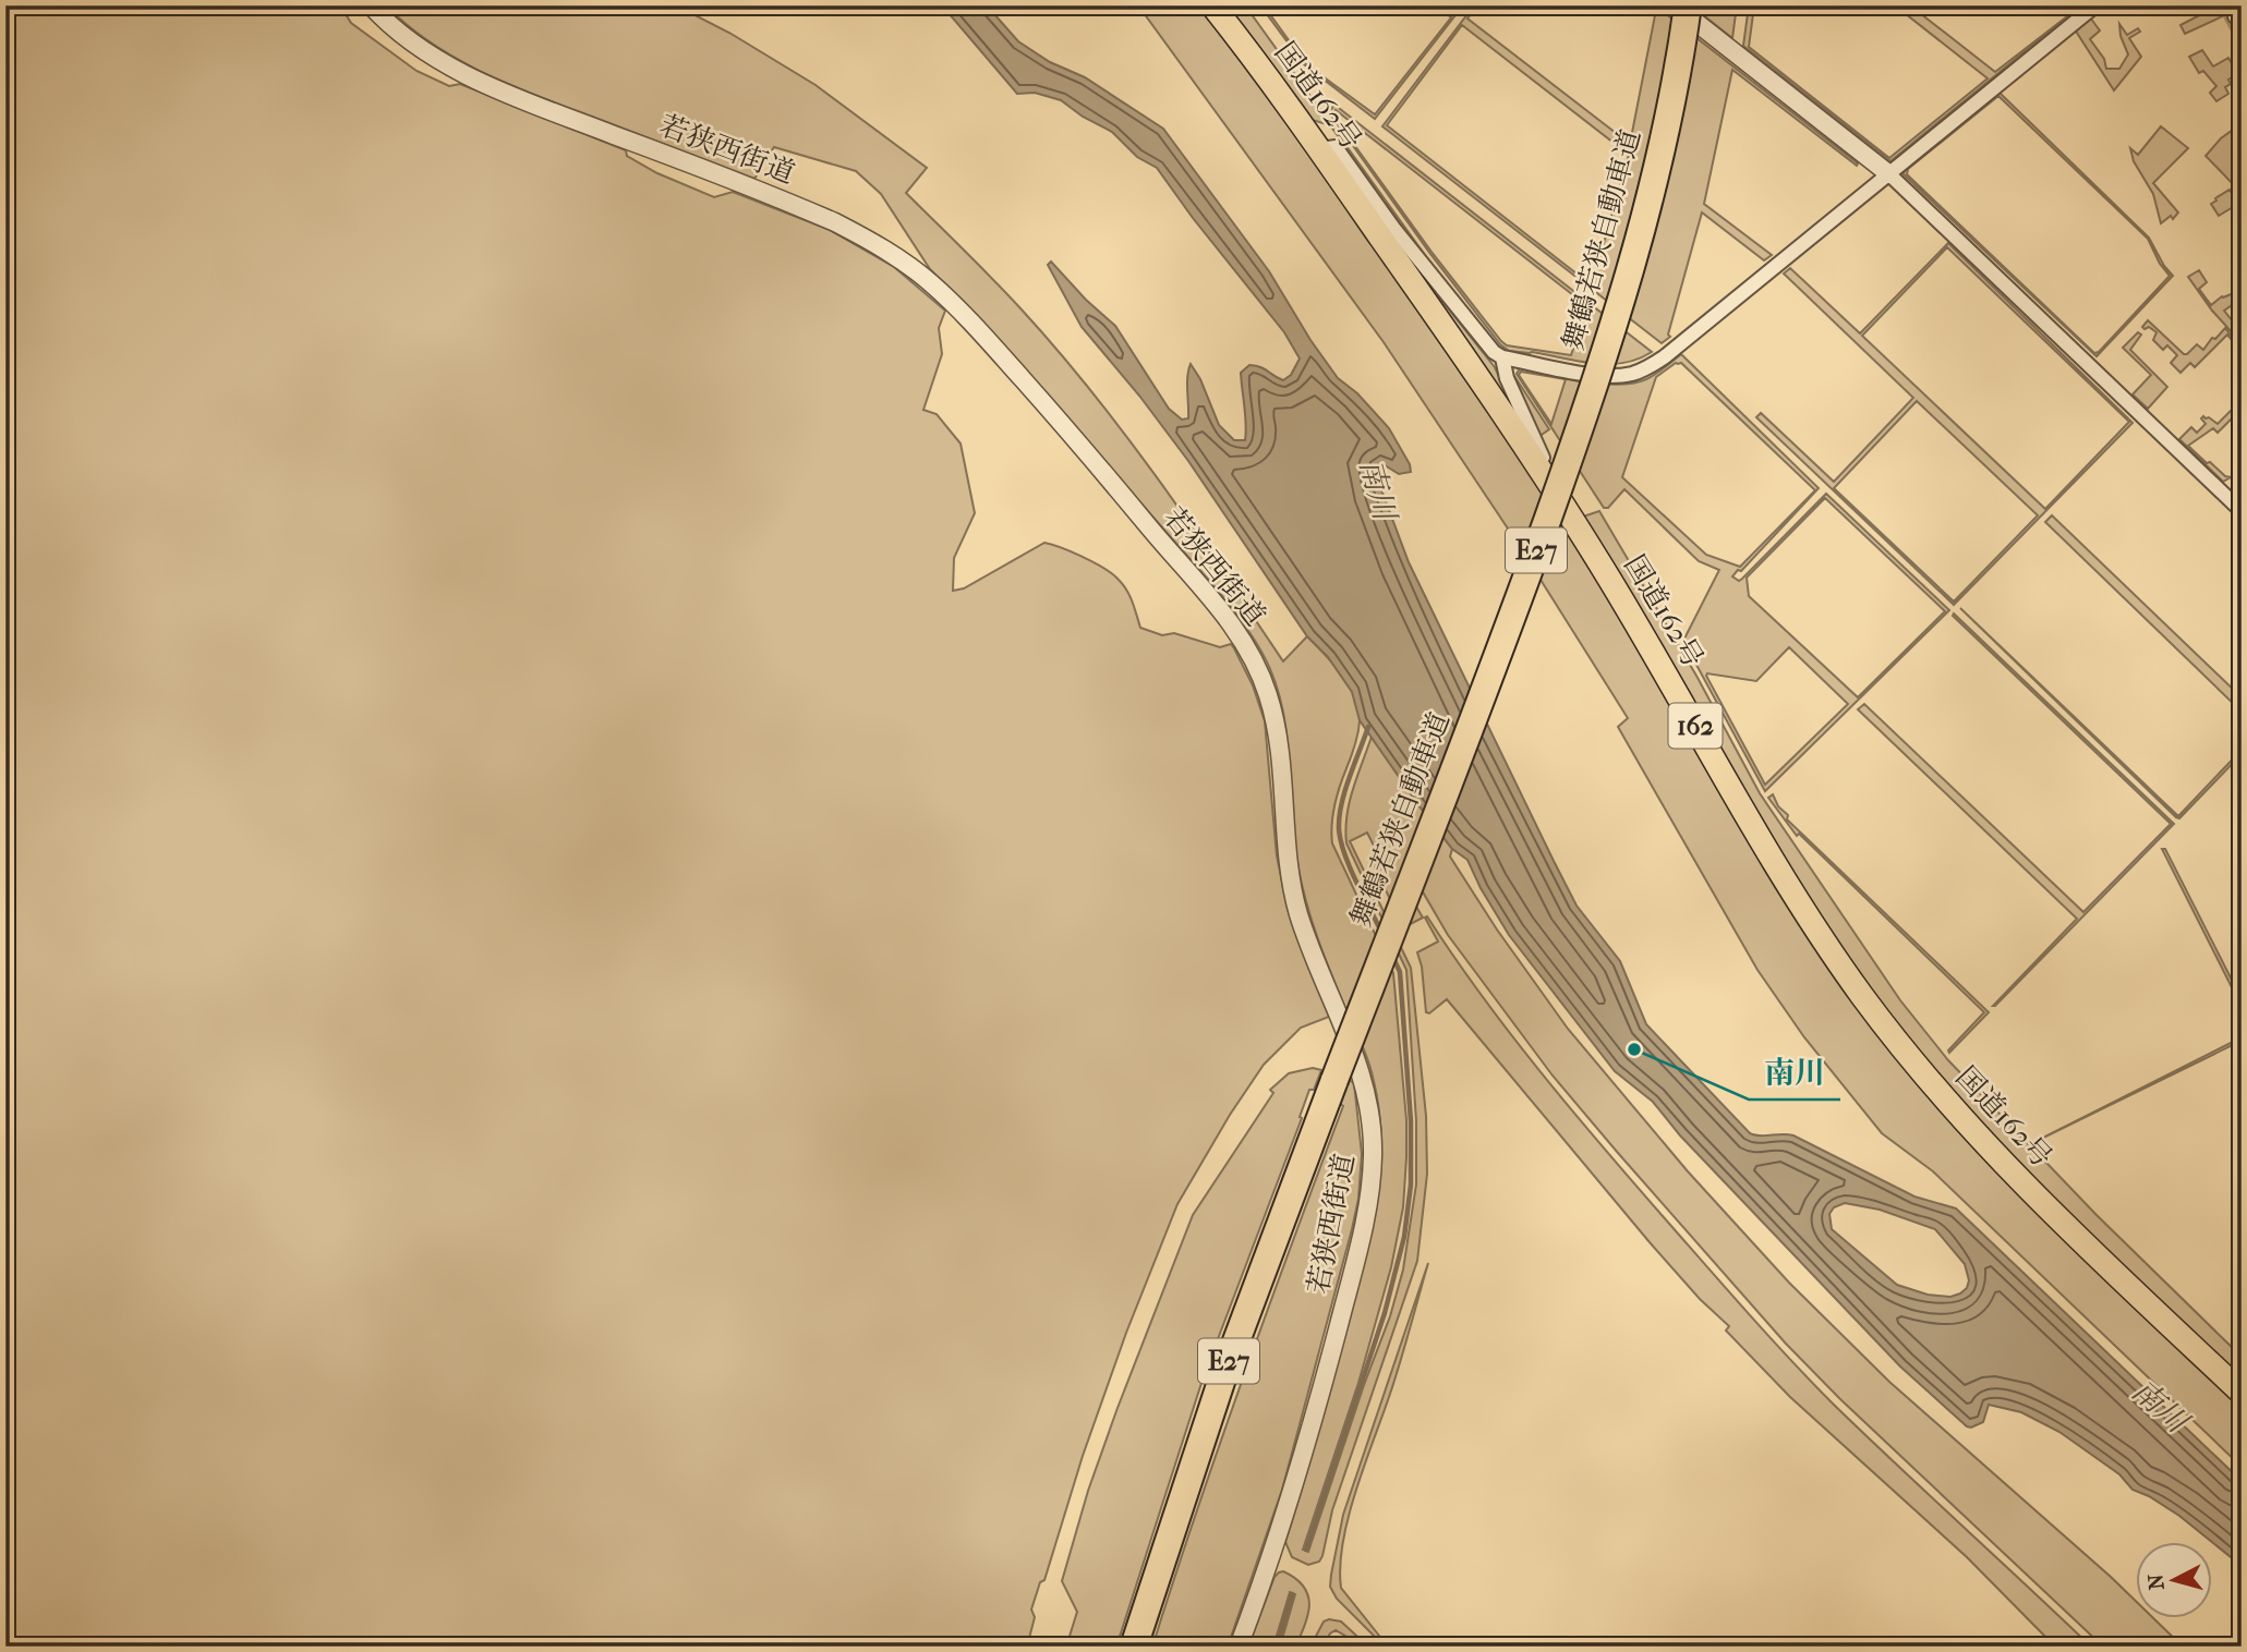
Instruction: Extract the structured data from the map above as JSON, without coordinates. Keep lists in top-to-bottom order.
{
  "streets": {
    "highway": [
      "国道162号",
      "舞鶴若狭自動車道",
      "E27",
      "162"
    ],
    "street": ["若狭西街道"]
  },
  "water": ["南川"],
  "places": ["南川"],
  "north": "left"
}
